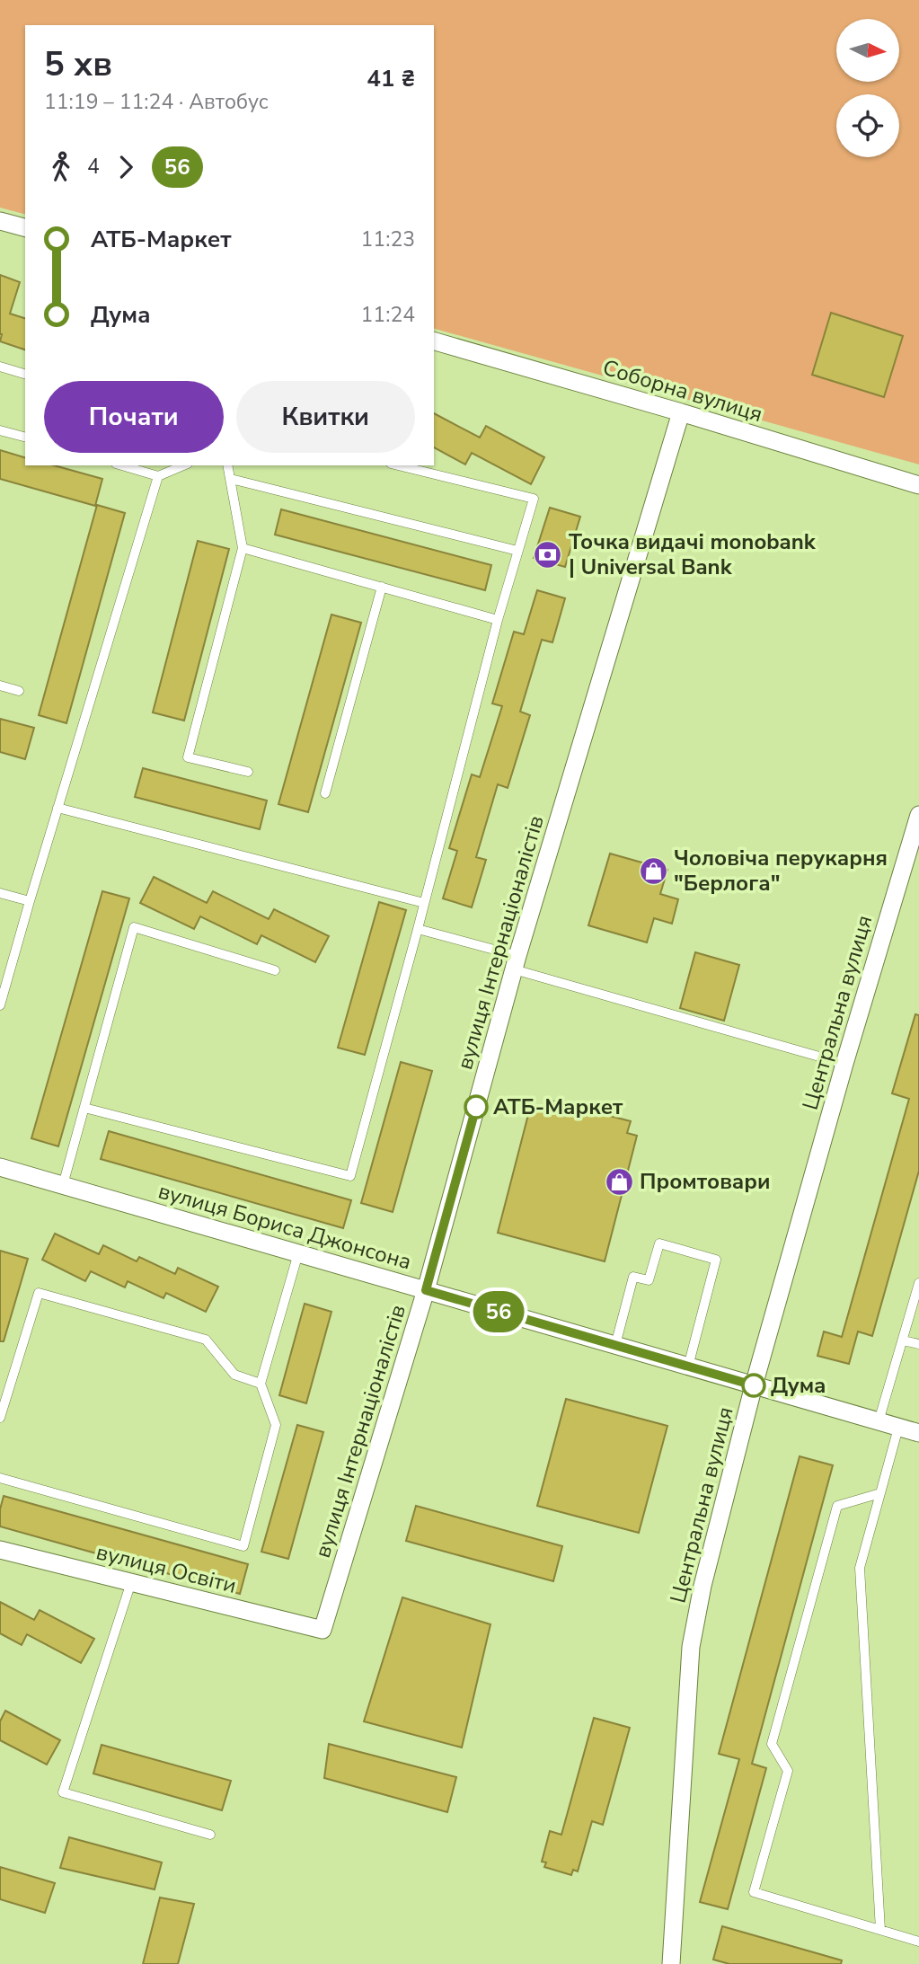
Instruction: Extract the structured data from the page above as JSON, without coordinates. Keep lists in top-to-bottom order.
{
  "streets": {
    "street": [
      "Соборна вулиця",
      "вулиця Інтернаціоналістів",
      "Центральна вулиця",
      "вулиця Бориса Джонсона",
      "вулиця Освіти"
    ]
  },
  "crossings": [
    ["Соборна вулиця", "вулиця Інтернаціоналістів"],
    ["вулиця Інтернаціоналістів", "вулиця Бориса Джонсона"],
    ["вулиця Інтернаціоналістів", "вулиця Освіти"],
    ["Центральна вулиця", "вулиця Бориса Джонсона"]
  ],
  "places": {
    "bank": ["Точка видачі monobank | Universal Bank"],
    "shop": ["Чоловіча перукарня \"Берлога\"", "Промтовари"],
    "other": ["АТБ-Маркет", "Дума"]
  },
  "lines": ["bus line 56"],
  "north": "right",
  "page": {
    "on_map": "56",
    "heading": ["5 хв", "11:19 – 11:24 · Автобус", "41 ₴"],
    "legs": ["4", "56"],
    "list": [
      {
        "name": "АТБ-Маркет",
        "value": "11:23"
      },
      {
        "name": "Дума",
        "value": "11:24"
      }
    ],
    "buttons": ["Почати", "Квитки"]
  }
}
